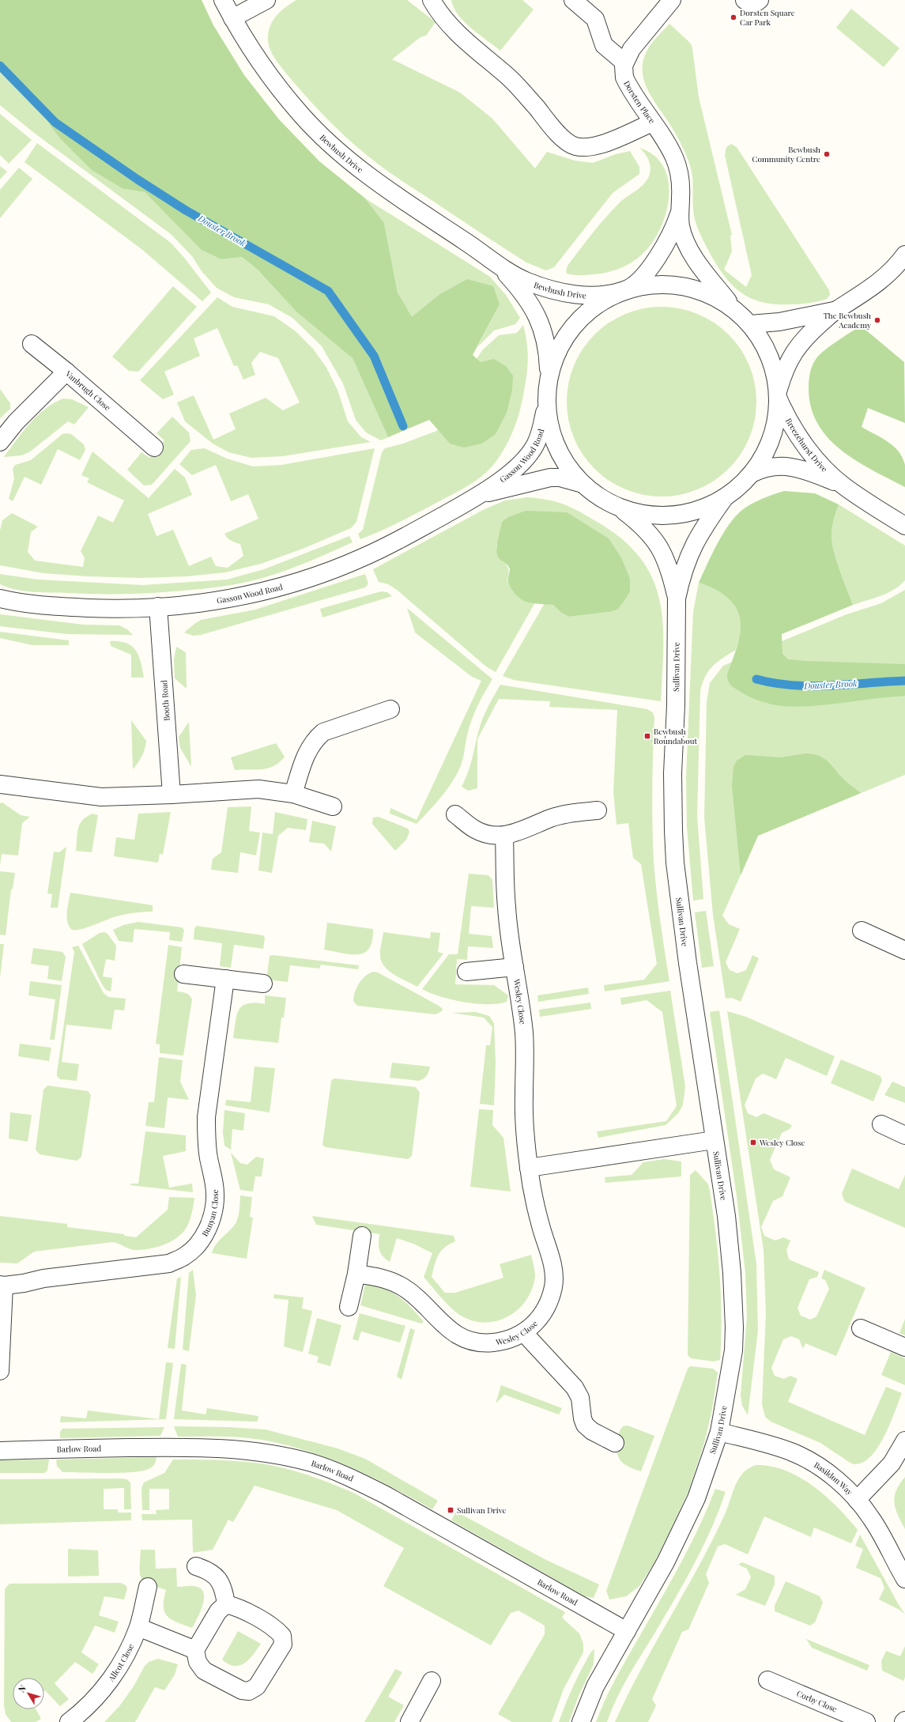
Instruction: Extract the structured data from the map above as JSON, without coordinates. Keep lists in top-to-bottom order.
{
  "streets": {
    "street": [
      "Dorsten Place",
      "Bewbush Drive",
      "Vanbrugh Close",
      "Breezehurst Drive",
      "Gasson Wood Road",
      "Sullivan Drive",
      "Booth Road",
      "Wesley Close",
      "Bunyan Close",
      "Barlow Road",
      "Basildon Way",
      "Allcot Close",
      "Corby Close"
    ]
  },
  "crossings": [
    ["Dorsten Place", "Bewbush Drive"],
    ["Gasson Wood Road", "Booth Road"],
    ["Sullivan Drive", "Barlow Road"],
    ["Sullivan Drive", "Basildon Way"]
  ],
  "water": ["Douster Brook"],
  "places": {
    "other": ["Dorsten Square Car Park", "Bewbush Community Centre", "The Bewbush Academy"],
    "transit": ["Bewbush Roundabout", "Wesley Close", "Sullivan Drive"]
  },
  "north": "top left"
}
